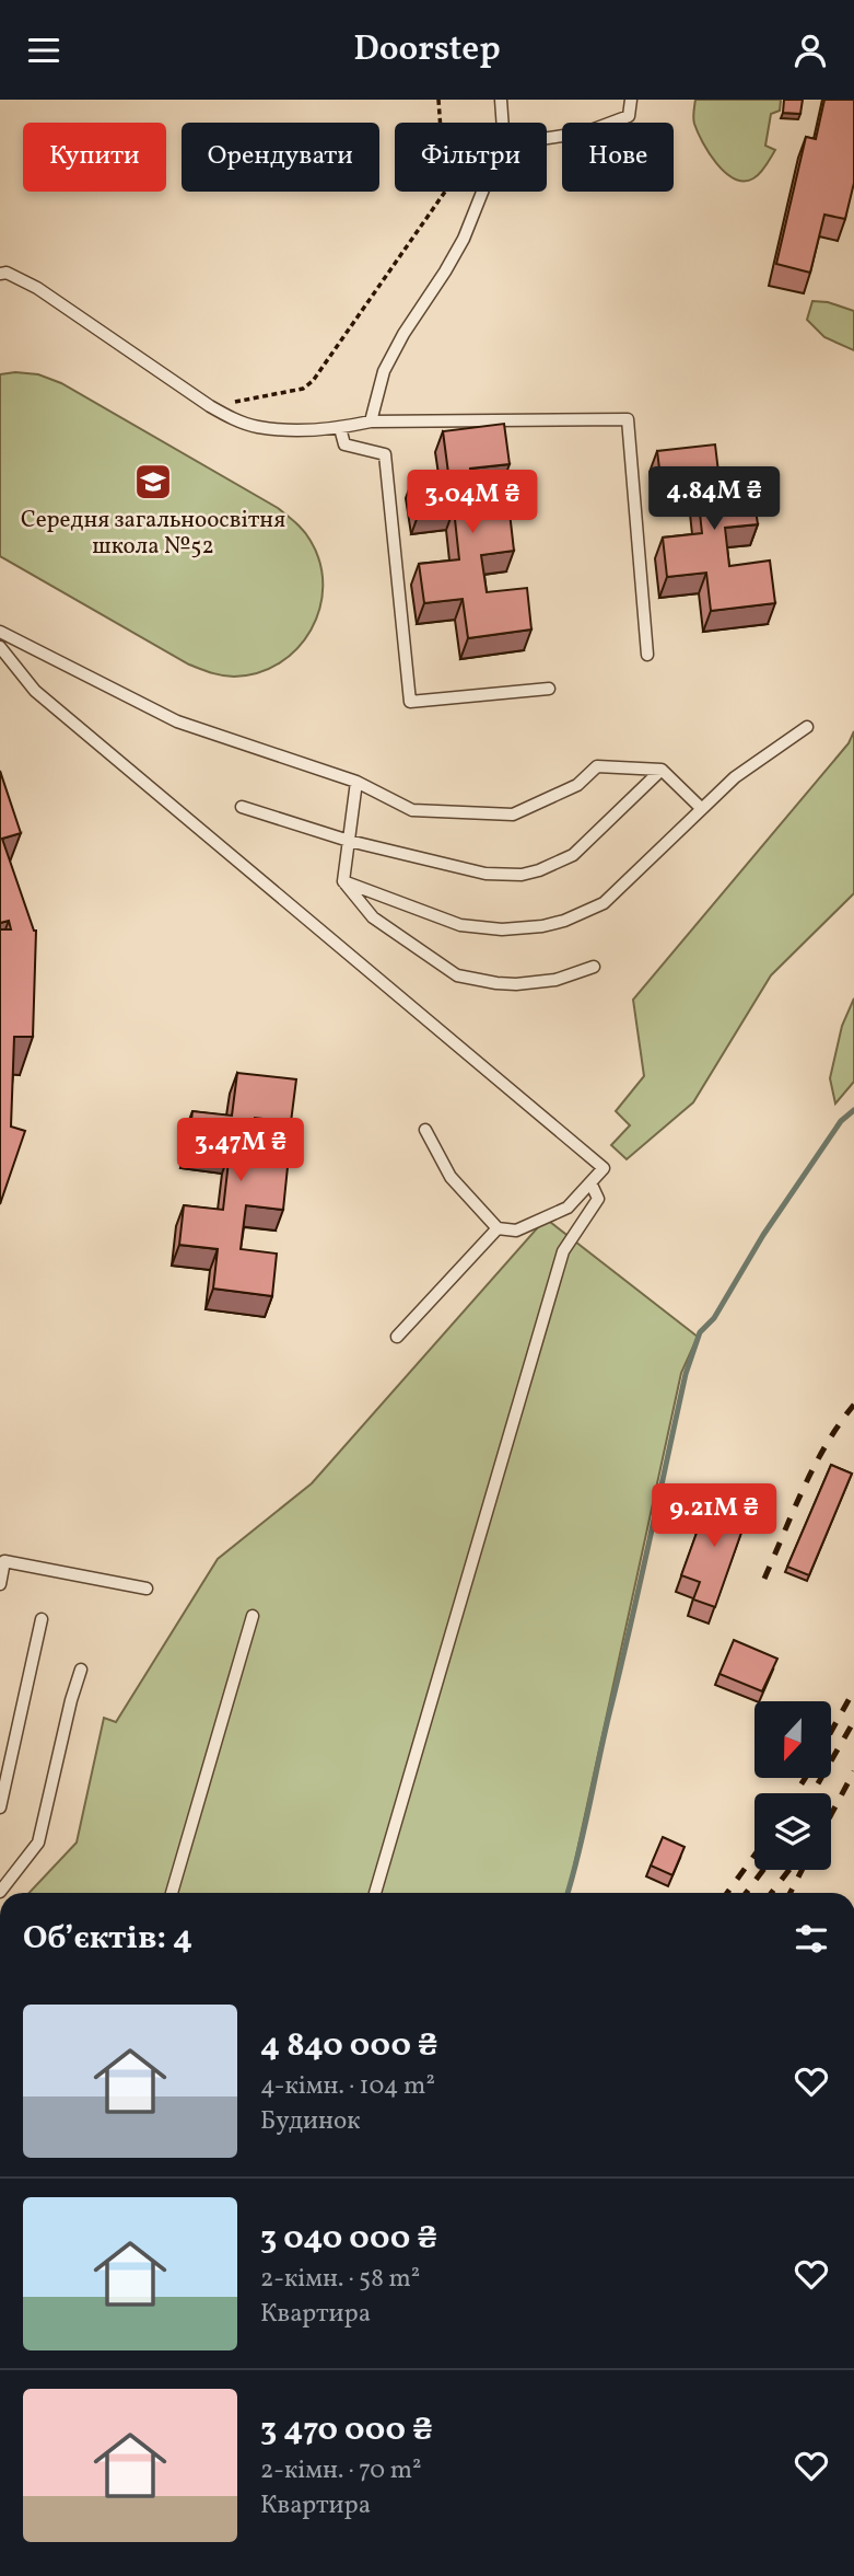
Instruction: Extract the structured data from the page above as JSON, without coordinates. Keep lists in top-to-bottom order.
{
  "places": {
    "school or university": ["Середня загальноосвітня школа №52"]
  },
  "north": "bottom",
  "page": {
    "header": "Doorstep",
    "chip": [
      "Купити",
      "Орендувати",
      "Фільтри",
      "Нове"
    ],
    "price": [
      "4.84M ₴",
      "3.04M ₴",
      "3.47M ₴",
      "9.21M ₴"
    ],
    "heading": "Об’єктів: 4",
    "list": [
      {
        "name": "4 840 000 ₴",
        "note": "4-кімн. · 104 m² · Будинок"
      },
      {
        "name": "3 040 000 ₴",
        "note": "2-кімн. · 58 m² · Квартира"
      },
      {
        "name": "3 470 000 ₴",
        "note": "2-кімн. · 70 m² · Квартира"
      }
    ]
  }
}
